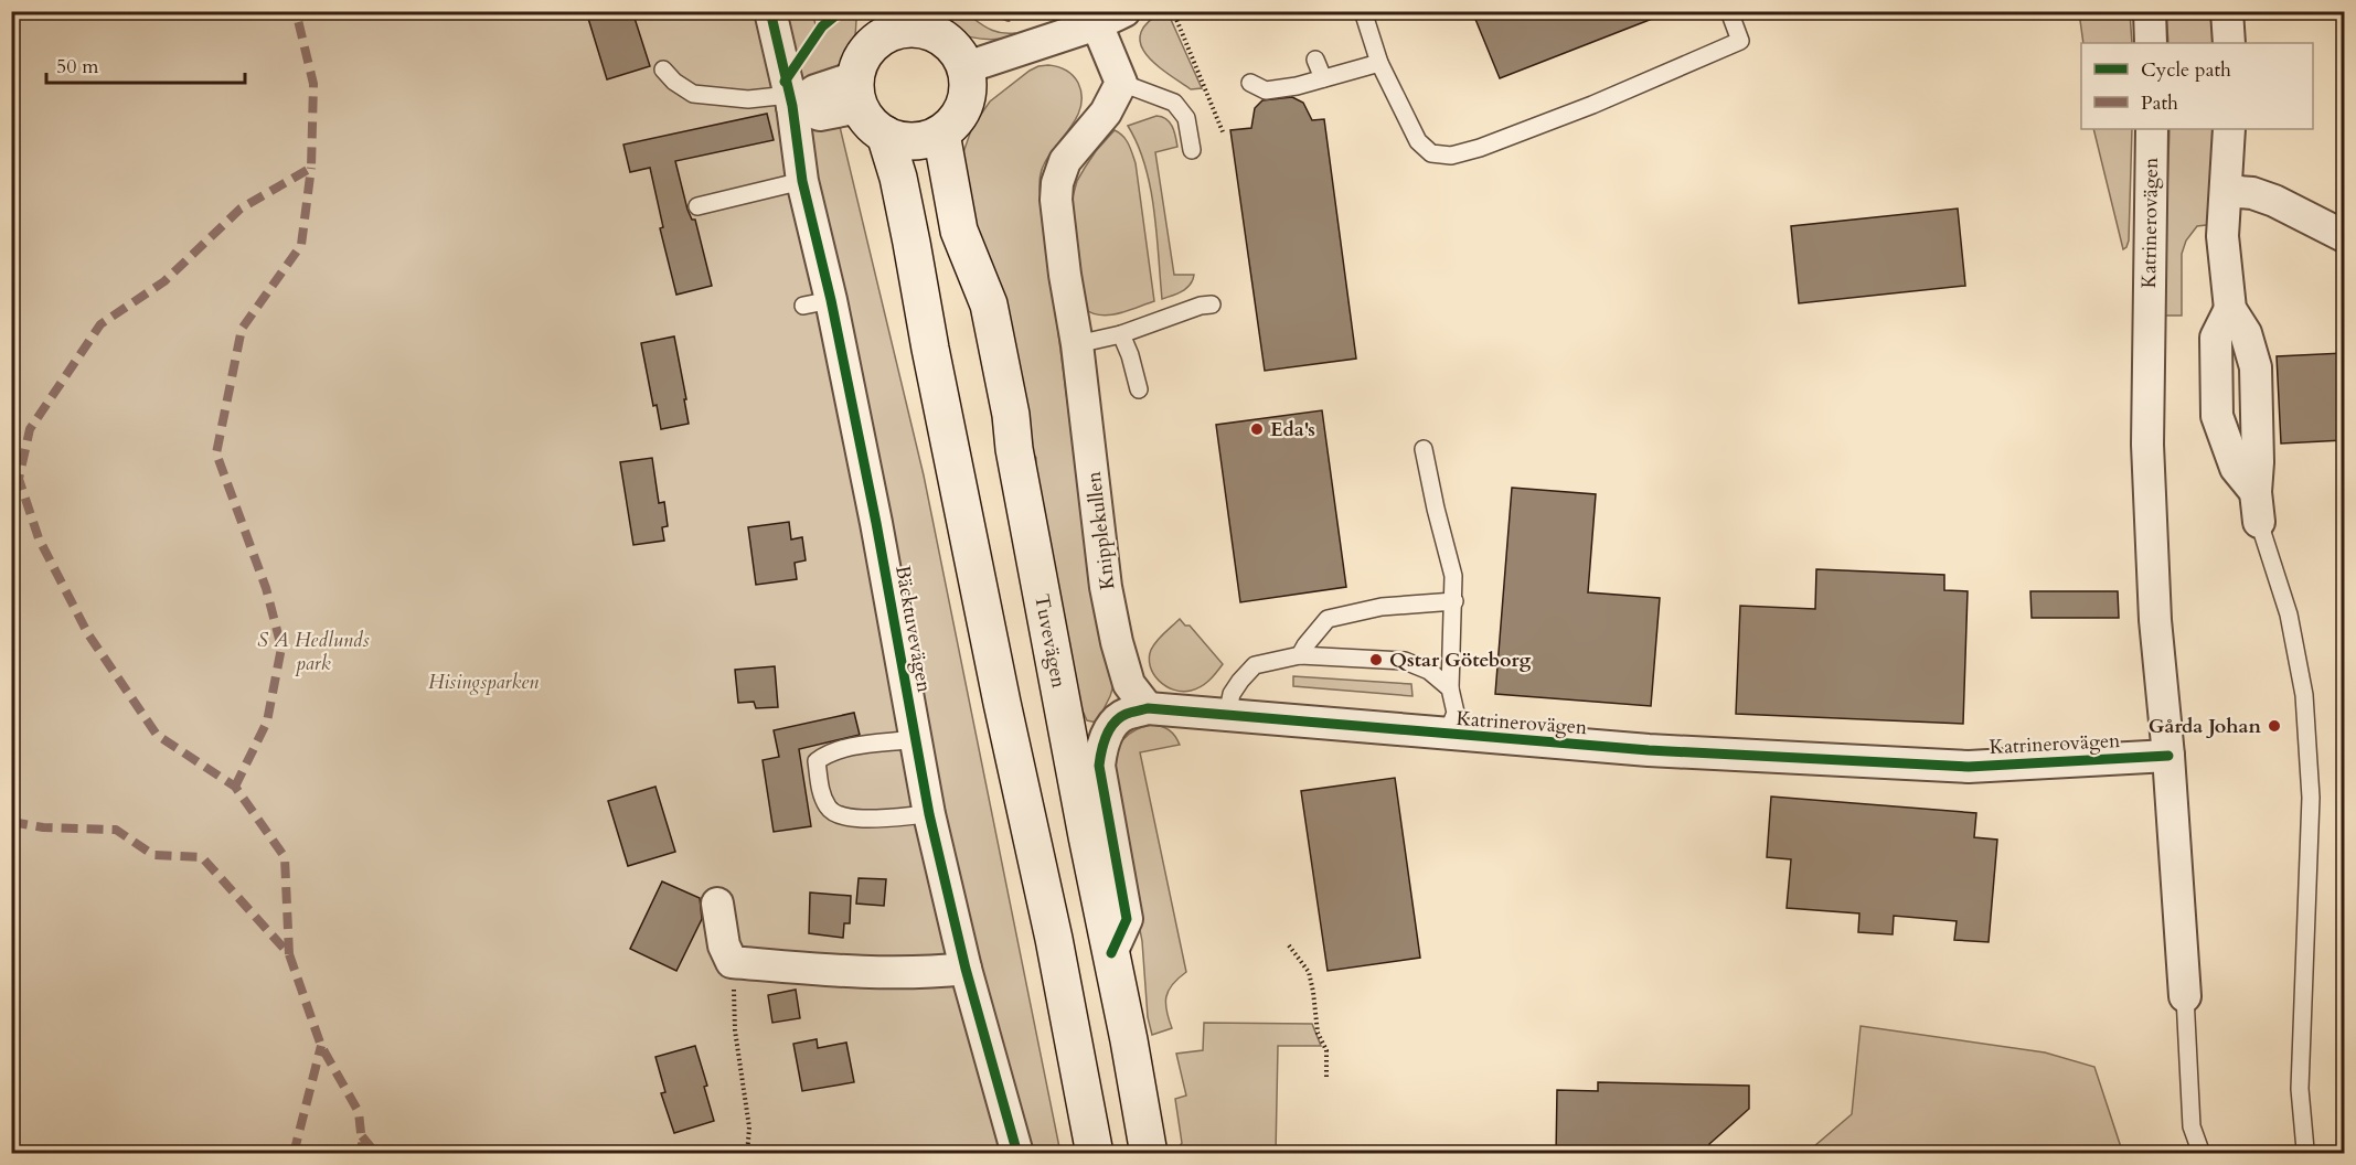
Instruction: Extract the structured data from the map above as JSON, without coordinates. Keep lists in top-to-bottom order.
{
  "streets": {
    "main road": ["Tuvevägen"],
    "street": ["Katrinerovägen", "Knipplekullen", "Bäcktuvevägen"]
  },
  "crossings": [
    ["Katrinerovägen", "Knipplekullen"],
    ["Katrinerovägen", "Tuvevägen"]
  ],
  "parks": ["S A Hedlunds park", "Hisingsparken"],
  "places": ["Eda's", "Qstar Göteborg", "Gårda Johan"],
  "legend": ["Cycle path", "Path"],
  "scale_bar": "50 m"
}
